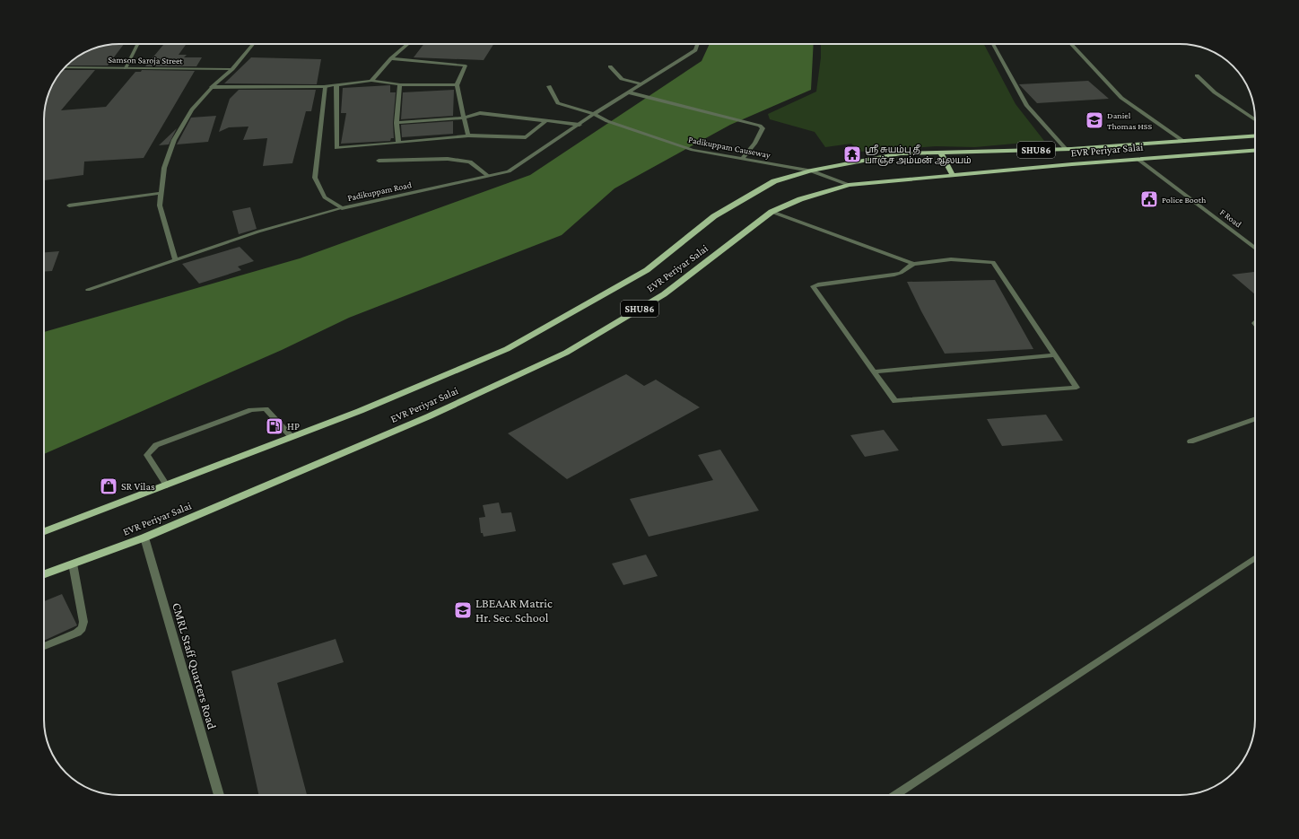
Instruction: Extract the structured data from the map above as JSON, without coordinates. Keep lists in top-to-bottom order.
{
  "streets": {
    "main road": ["SHU86", "EVR Periyar Salai"],
    "street": [
      "Samson Saroja Street",
      "Padikuppam Causeway",
      "Padikuppam Road",
      "F Road",
      "CMRL Staff Quarters Road"
    ]
  },
  "crossings": [
    ["Padikuppam Causeway", "EVR Periyar Salai"],
    ["Padikuppam Causeway", "Padikuppam Road"],
    ["EVR Periyar Salai", "F Road"],
    ["EVR Periyar Salai", "CMRL Staff Quarters Road"]
  ],
  "places": {
    "school or university": ["Daniel Thomas HSS", "LBEAAR Matric Hr. Sec. School"],
    "temple": ["ஶ்ரீ சுயம்பு தீ பாஞ்ச அம்மன் ஆலயம்"],
    "public building": ["Police Booth"],
    "fuel station": ["HP"],
    "shop": ["SR Vilas"]
  }
}
